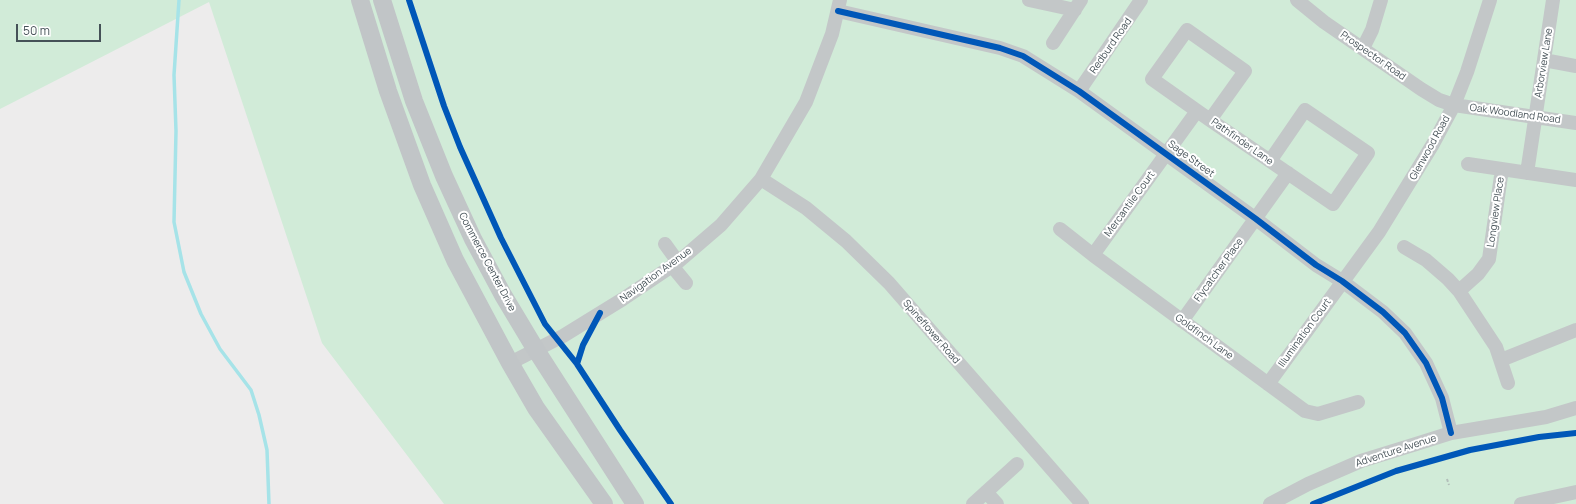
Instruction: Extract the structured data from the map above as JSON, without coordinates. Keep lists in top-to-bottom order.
{
  "streets": {
    "main road": ["Commerce Center Drive"],
    "street": [
      "Redburd Road",
      "Prospector Road",
      "Arborview Lane",
      "Oak Woodland Road",
      "Pathfinder Lane",
      "Glenwood Road",
      "Sage Street",
      "Mercantile Court",
      "Longview Place",
      "Flycatcher Place",
      "Navigation Avenue",
      "Spineflower Road",
      "Illumination Court",
      "Goldfinch Lane",
      "Adventure Avenue"
    ]
  },
  "crossings": [
    ["Redburd Road", "Sage Street"],
    ["Prospector Road", "Oak Woodland Road"],
    ["Prospector Road", "Glenwood Road"],
    ["Arborview Lane", "Oak Woodland Road"],
    ["Oak Woodland Road", "Glenwood Road"],
    ["Pathfinder Lane", "Mercantile Court"],
    ["Pathfinder Lane", "Flycatcher Place"],
    ["Glenwood Road", "Sage Street"],
    ["Glenwood Road", "Illumination Court"],
    ["Sage Street", "Mercantile Court"],
    ["Sage Street", "Flycatcher Place"],
    ["Sage Street", "Navigation Avenue"],
    ["Sage Street", "Illumination Court"],
    ["Sage Street", "Adventure Avenue"],
    ["Mercantile Court", "Goldfinch Lane"],
    ["Commerce Center Drive", "Navigation Avenue"],
    ["Flycatcher Place", "Goldfinch Lane"],
    ["Navigation Avenue", "Spineflower Road"],
    ["Illumination Court", "Goldfinch Lane"]
  ],
  "scale_bar": "50 m"
}
